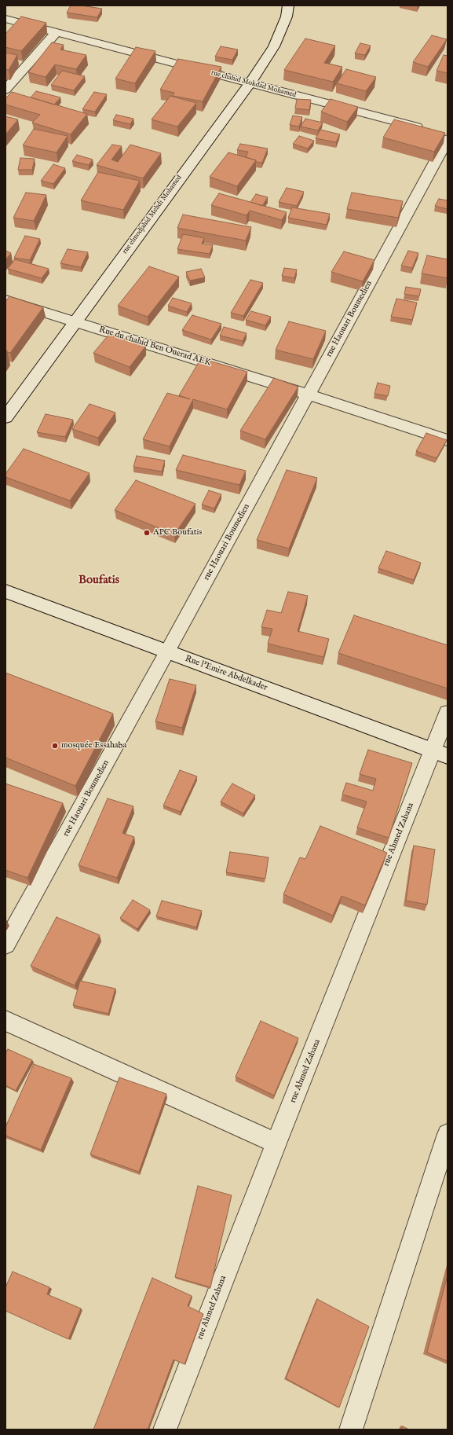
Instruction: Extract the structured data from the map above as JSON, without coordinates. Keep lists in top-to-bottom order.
{
  "streets": {
    "street": [
      "rue chahid Mokdad Mohamed",
      "rue elmodjahid Mehdi Mohamed",
      "rue Haouari Boumedien",
      "Rue du chahid Ben Ouerad AEK",
      "Rue l'Emire Abdelkader",
      "rue Ahmed Zabana"
    ]
  },
  "crossings": [
    ["rue chahid Mokdad Mohamed", "rue elmodjahid Mehdi Mohamed"],
    ["rue elmodjahid Mehdi Mohamed", "Rue du chahid Ben Ouerad AEK"],
    ["rue Haouari Boumedien", "Rue du chahid Ben Ouerad AEK"],
    ["rue Haouari Boumedien", "Rue l'Emire Abdelkader"],
    ["Rue l'Emire Abdelkader", "rue Ahmed Zabana"]
  ],
  "districts": ["Boufatis"],
  "places": ["APC Boufatis", "mosquée Essahaba"]
}
